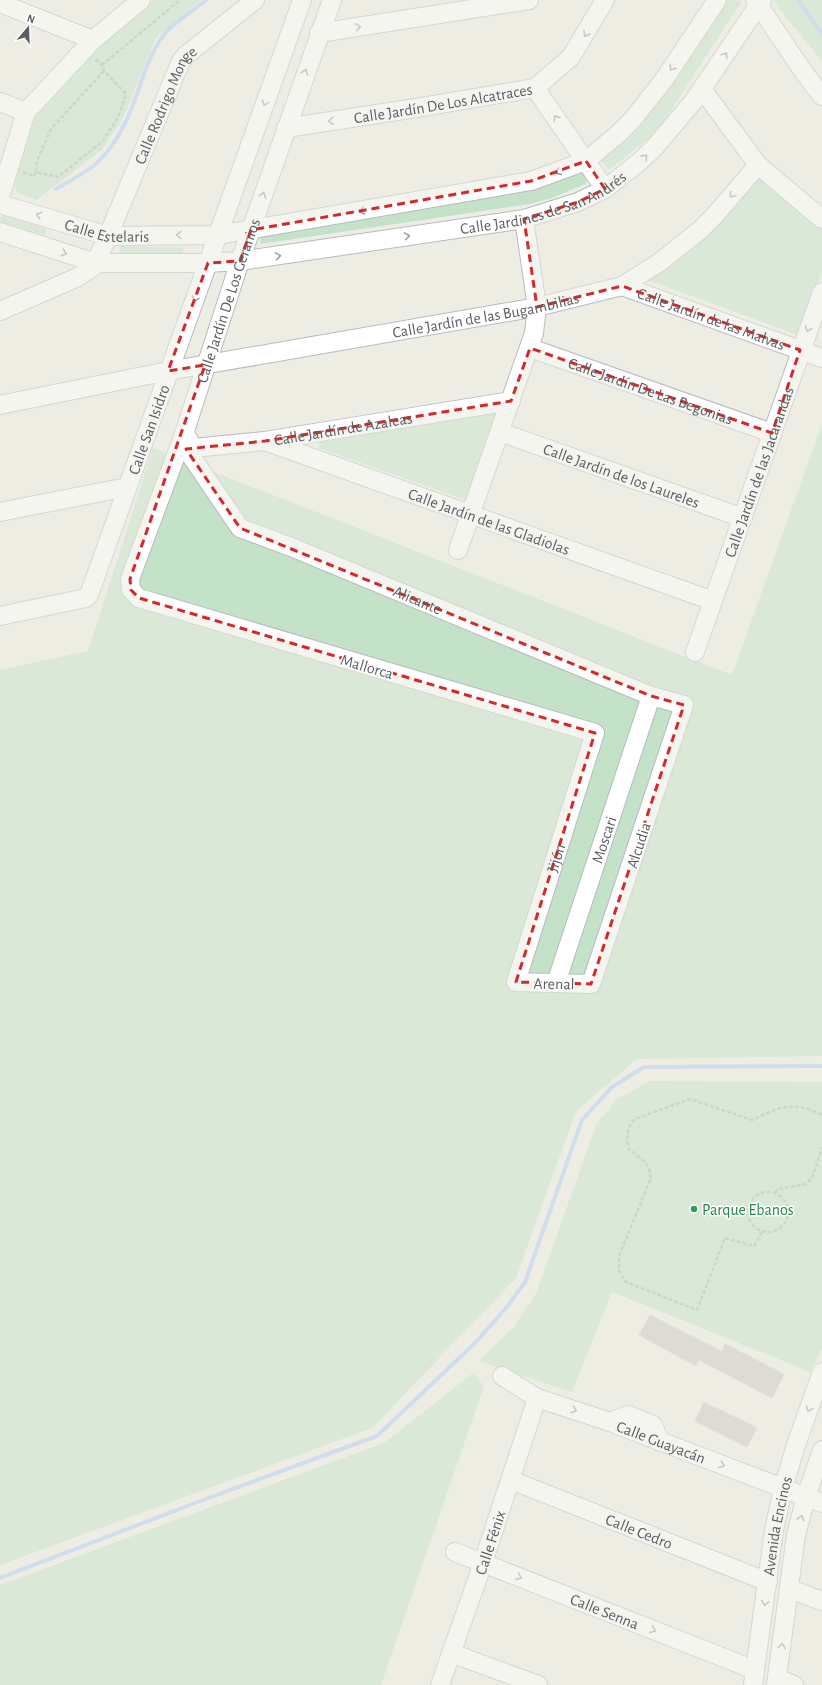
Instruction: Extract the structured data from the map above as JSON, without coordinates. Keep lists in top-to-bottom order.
{
  "streets": {
    "street": [
      "Calle Jardín De Los Alcatraces",
      "Calle Rodrigo Monge",
      "Calle Jardines de San Andrés",
      "Calle Estelaris",
      "Calle Jardín De Los Geranios",
      "Calle Jardín de las Bugambilias",
      "Calle Jardín de las Malvas",
      "Calle Jardín De Las Begonias",
      "Calle Jardín de Azaleas",
      "Calle San Isidro",
      "Calle Jardín de las Jacarandas",
      "Calle Jardín de los Laureles",
      "Calle Jardín de las Gladiolas",
      "Alicante",
      "Mallorca",
      "Moscari",
      "Alcudia",
      "Jijón",
      "Arenal",
      "Calle Guayacán",
      "Avenida Encinos",
      "Calle Cedro",
      "Calle Fénix",
      "Calle Senna"
    ]
  },
  "crossings": [
    ["Calle Jardín De Los Alcatraces", "Calle Jardín De Los Geranios"],
    ["Calle Rodrigo Monge", "Calle Estelaris"],
    ["Calle Jardines de San Andrés", "Calle Estelaris"],
    ["Calle Jardines de San Andrés", "Calle Jardín De Los Geranios"],
    ["Calle Jardines de San Andrés", "Calle San Isidro"],
    ["Calle Estelaris", "Calle Jardín De Los Geranios"],
    ["Calle Estelaris", "Calle San Isidro"],
    ["Calle Jardín De Los Geranios", "Calle Jardín de las Bugambilias"],
    ["Calle Jardín De Los Geranios", "Calle San Isidro"],
    ["Calle Jardín De Los Geranios", "Mallorca"],
    ["Calle Jardín de las Bugambilias", "Calle Jardín de las Malvas"],
    ["Calle Jardín de las Bugambilias", "Calle San Isidro"],
    ["Calle Jardín de las Malvas", "Calle Jardín de las Jacarandas"],
    ["Calle Jardín De Las Begonias", "Calle Jardín de las Jacarandas"],
    ["Calle Jardín de Azaleas", "Calle Jardín de las Gladiolas"],
    ["Calle Jardín de Azaleas", "Alicante"],
    ["Calle Jardín de las Jacarandas", "Calle Jardín de los Laureles"],
    ["Calle Jardín de las Jacarandas", "Calle Jardín de las Gladiolas"],
    ["Alicante", "Moscari"],
    ["Alicante", "Alcudia"],
    ["Mallorca", "Jijón"],
    ["Moscari", "Arenal"],
    ["Alcudia", "Arenal"],
    ["Jijón", "Arenal"],
    ["Calle Guayacán", "Avenida Encinos"],
    ["Calle Guayacán", "Calle Fénix"],
    ["Avenida Encinos", "Calle Cedro"],
    ["Avenida Encinos", "Calle Senna"],
    ["Calle Cedro", "Calle Fénix"],
    ["Calle Fénix", "Calle Senna"]
  ],
  "one_way": ["Calle Guayacán"],
  "places": ["Parque Ebanos"],
  "north": "top"
}
